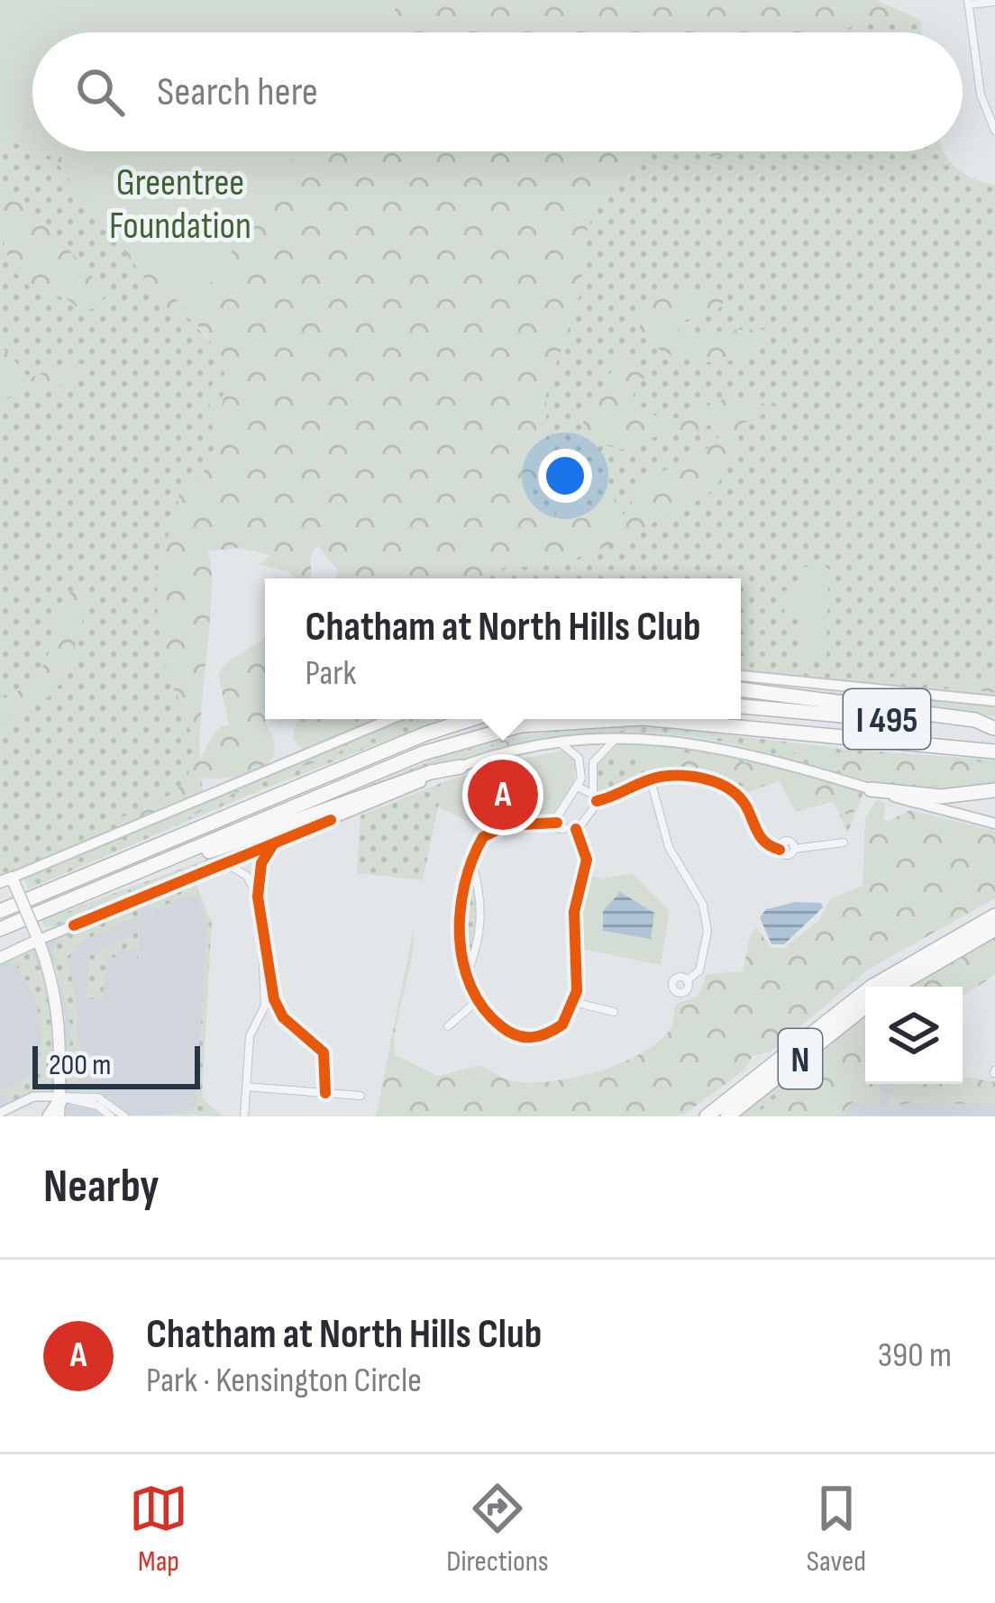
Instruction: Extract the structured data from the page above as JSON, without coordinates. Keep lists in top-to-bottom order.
{
  "streets": {
    "highway": ["I 495", "N"]
  },
  "parks": ["Greentree Foundation"],
  "scale_bar": "200 m",
  "page": {
    "search": "Search here",
    "popup": ["Chatham at North Hills Club", "Park"],
    "pins": "A",
    "scale": "200 m",
    "heading": "Nearby",
    "list": [
      {
        "mark": "A",
        "name": "Chatham at North Hills Club",
        "note": "Park · Kensington Circle",
        "value": "390 m"
      }
    ],
    "nav": ["Map", "Directions", "Saved"]
  }
}
